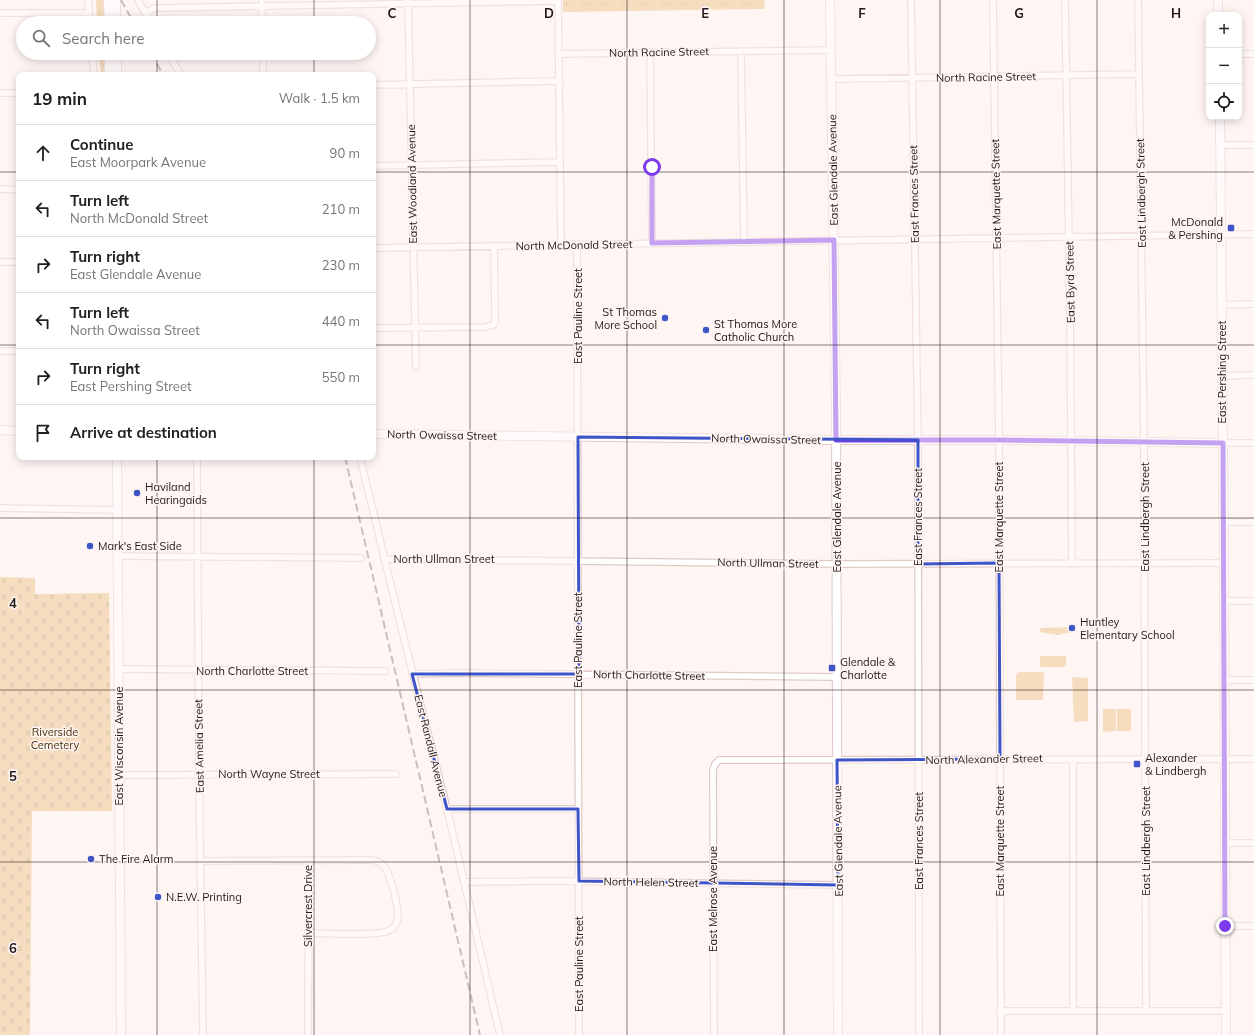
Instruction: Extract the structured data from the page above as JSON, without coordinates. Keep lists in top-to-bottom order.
{
  "streets": {
    "street": [
      "North Racine Street",
      "East Glendale Avenue",
      "East Woodland Avenue",
      "East Lindbergh Street",
      "East Frances Street",
      "East Marquette Street",
      "North McDonald Street",
      "East Byrd Street",
      "East Pauline Street",
      "East Pershing Street",
      "North Owaissa Street",
      "North Ullman Street",
      "North Charlotte Street",
      "East Wisconsin Avenue",
      "East Amelia Street",
      "East Randall Avenue",
      "North Alexander Street",
      "North Wayne Street",
      "North Helen Street",
      "East Melrose Avenue",
      "Silvercrest Drive"
    ]
  },
  "crossings": [
    ["North Racine Street", "East Glendale Avenue"],
    ["North Racine Street", "East Lindbergh Street"],
    ["North Racine Street", "East Frances Street"],
    ["North Racine Street", "East Marquette Street"],
    ["North Racine Street", "East Byrd Street"],
    ["East Glendale Avenue", "North McDonald Street"],
    ["East Glendale Avenue", "North Owaissa Street"],
    ["East Glendale Avenue", "North Ullman Street"],
    ["East Glendale Avenue", "North Charlotte Street"],
    ["East Glendale Avenue", "North Alexander Street"],
    ["East Glendale Avenue", "North Helen Street"],
    ["East Woodland Avenue", "North McDonald Street"],
    ["East Lindbergh Street", "North McDonald Street"],
    ["East Lindbergh Street", "North Owaissa Street"],
    ["East Lindbergh Street", "North Ullman Street"],
    ["East Lindbergh Street", "North Alexander Street"],
    ["East Frances Street", "North McDonald Street"],
    ["East Frances Street", "North Owaissa Street"],
    ["East Frances Street", "North Ullman Street"],
    ["East Frances Street", "North Alexander Street"],
    ["East Marquette Street", "North McDonald Street"],
    ["East Marquette Street", "North Owaissa Street"],
    ["East Marquette Street", "North Ullman Street"],
    ["East Marquette Street", "North Alexander Street"],
    ["North McDonald Street", "East Byrd Street"],
    ["North McDonald Street", "East Pauline Street"],
    ["North McDonald Street", "East Pershing Street"],
    ["East Byrd Street", "North Owaissa Street"],
    ["East Byrd Street", "North Ullman Street"],
    ["East Pauline Street", "North Owaissa Street"],
    ["East Pauline Street", "North Ullman Street"],
    ["East Pauline Street", "North Charlotte Street"],
    ["East Pauline Street", "North Helen Street"],
    ["East Pershing Street", "North Owaissa Street"],
    ["East Pershing Street", "North Ullman Street"],
    ["East Pershing Street", "North Alexander Street"],
    ["North Ullman Street", "East Randall Avenue"],
    ["North Charlotte Street", "East Wisconsin Avenue"],
    ["North Charlotte Street", "East Amelia Street"],
    ["North Charlotte Street", "East Randall Avenue"],
    ["East Wisconsin Avenue", "North Wayne Street"],
    ["East Amelia Street", "North Wayne Street"],
    ["East Amelia Street", "Silvercrest Drive"],
    ["East Randall Avenue", "North Helen Street"],
    ["North Alexander Street", "East Melrose Avenue"],
    ["North Helen Street", "East Melrose Avenue"]
  ],
  "parks": ["Riverside Cemetery"],
  "places": {
    "transit": ["McDonald & Pershing", "Glendale & Charlotte", "Alexander & Lindbergh"],
    "other": [
      "St Thomas More School",
      "St Thomas More Catholic Church",
      "Haviland Hearingaids",
      "Mark's East Side",
      "Huntley Elementary School",
      "The Fire Alarm",
      "N.E.W. Printing"
    ]
  },
  "page": {
    "map_buttons": ["+", "−"],
    "search": "Search here",
    "heading": ["19 min", "Walk · 1.5 km"],
    "list": [
      ["Continue", "East Moorpark Avenue", "90 m"],
      ["Turn left", "North McDonald Street", "210 m"],
      ["Turn right", "East Glendale Avenue", "230 m"],
      ["Turn left", "North Owaissa Street", "440 m"],
      ["Turn right", "East Pershing Street", "550 m"],
      "Arrive at destination"
    ]
  },
  "grid": {
    "columns": [
      "C",
      "D",
      "E",
      "F",
      "G",
      "H"
    ],
    "rows": ["4", "5", "6"]
  }
}
